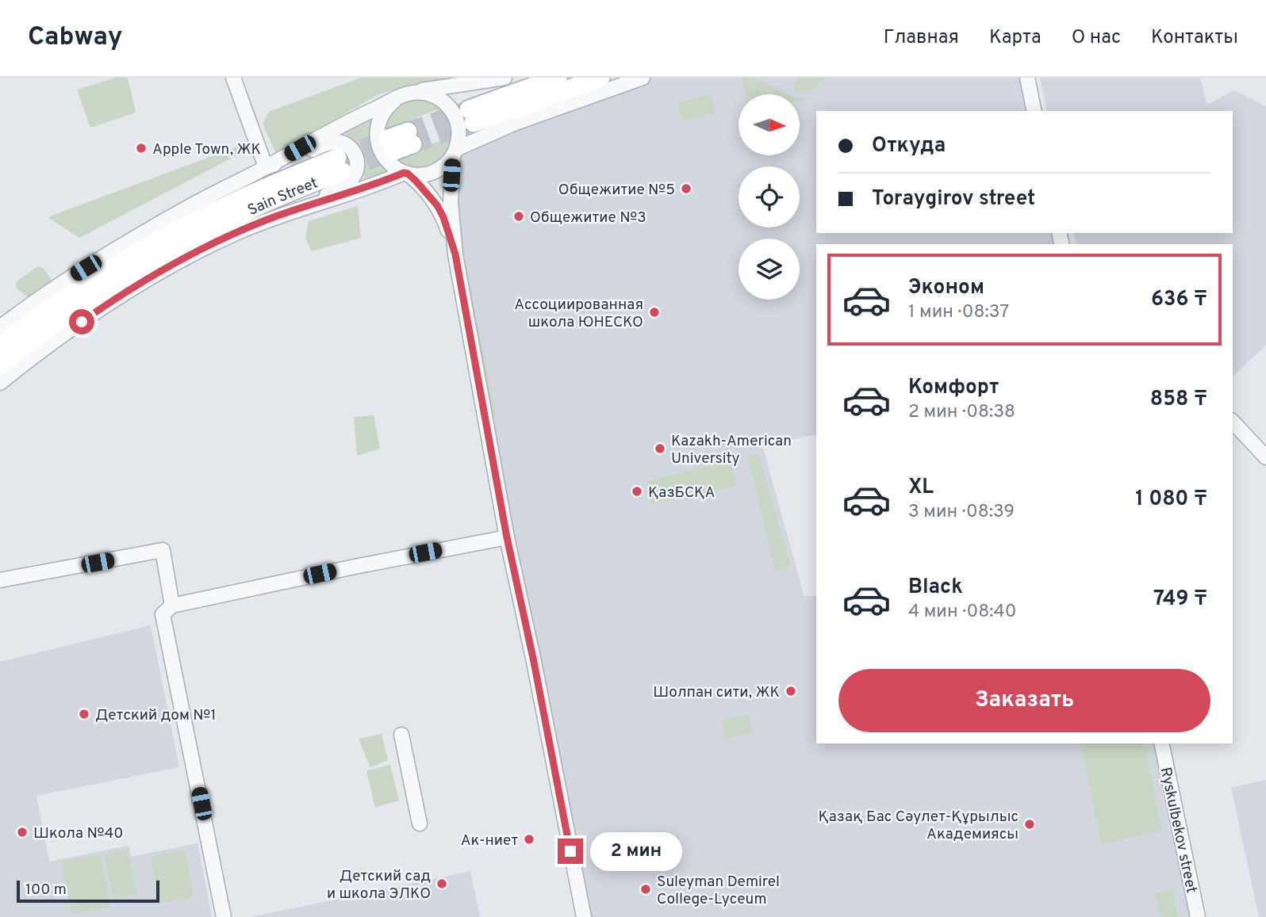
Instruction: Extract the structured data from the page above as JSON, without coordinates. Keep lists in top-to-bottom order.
{
  "streets": {
    "main road": ["Sain Street"],
    "street": ["Ryskulbekov street"]
  },
  "places": [
    "Apple Town, ЖК",
    "Общежитие №5",
    "Общежитие №3",
    "Ассоциированная школа ЮНЕСКО",
    "Kazakh-American University",
    "ҚазБСҚА",
    "Шолпан сити, ЖК",
    "Детский дом №1",
    "Қазақ Бас Сәулет-Құрылыс Академиясы",
    "Школа №40",
    "Ак-ниет",
    "Детский сад и школа ЭЛКО",
    "Suleyman Demirel College-Lyceum"
  ],
  "scale_bar": "100 m",
  "north": "right",
  "page": {
    "header": "Cabway",
    "nav": [
      "Главная",
      "Карта",
      "О нас",
      "Контакты"
    ],
    "banner": ["Откуда", "Toraygirov street"],
    "list": [
      {
        "name": "Эконом",
        "note": "1 мин · 08:37",
        "value": "636 ₸"
      },
      {
        "name": "Комфорт",
        "note": "2 мин · 08:38",
        "value": "858 ₸"
      },
      {
        "name": "XL",
        "note": "3 мин · 08:39",
        "value": "1 080 ₸"
      },
      {
        "name": "Black",
        "note": "4 мин · 08:40",
        "value": "749 ₸"
      }
    ],
    "buttons": "Заказать",
    "bubble": "2 мин",
    "scale": "100 m"
  }
}
